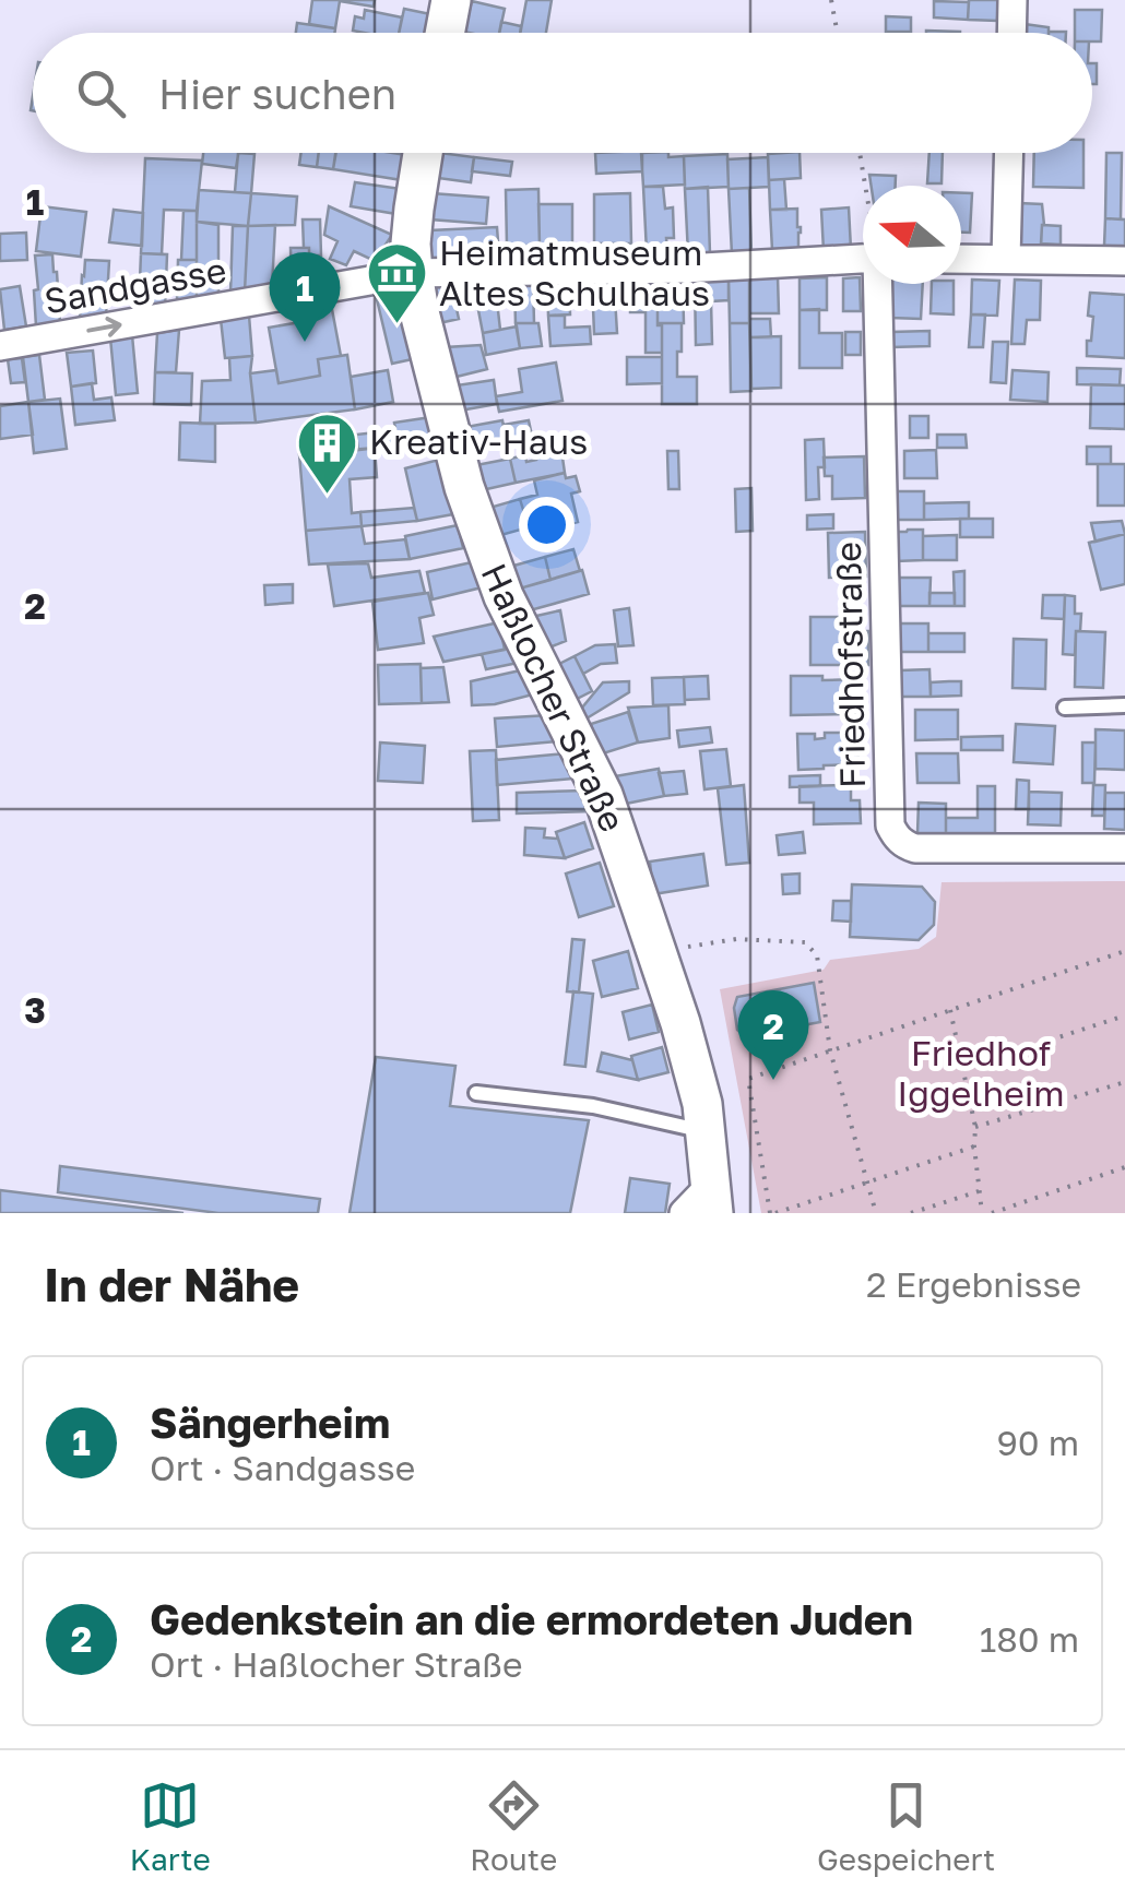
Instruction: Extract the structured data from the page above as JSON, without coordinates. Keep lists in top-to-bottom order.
{
  "streets": {
    "main road": ["Haßlocher Straße"],
    "street": ["Sandgasse", "Friedhofstraße"]
  },
  "crossings": [
    ["Sandgasse", "Haßlocher Straße"]
  ],
  "one_way": ["Sandgasse"],
  "parks": ["Friedhof Iggelheim"],
  "places": {
    "museum": ["Heimatmuseum Altes Schulhaus"],
    "building": ["Kreativ-Haus"]
  },
  "north": "left",
  "page": {
    "search": "Hier suchen",
    "pins": ["1", "2"],
    "heading": ["In der Nähe", "2 Ergebnisse"],
    "list": [
      {
        "mark": "1",
        "name": "Sängerheim",
        "note": "Ort · Sandgasse",
        "value": "90 m"
      },
      {
        "mark": "2",
        "name": "Gedenkstein an die ermordeten Juden",
        "note": "Ort · Haßlocher Straße",
        "value": "180 m"
      }
    ],
    "nav": ["Karte", "Route", "Gespeichert"]
  },
  "grid": {
    "rows": ["1", "2", "3"]
  }
}
